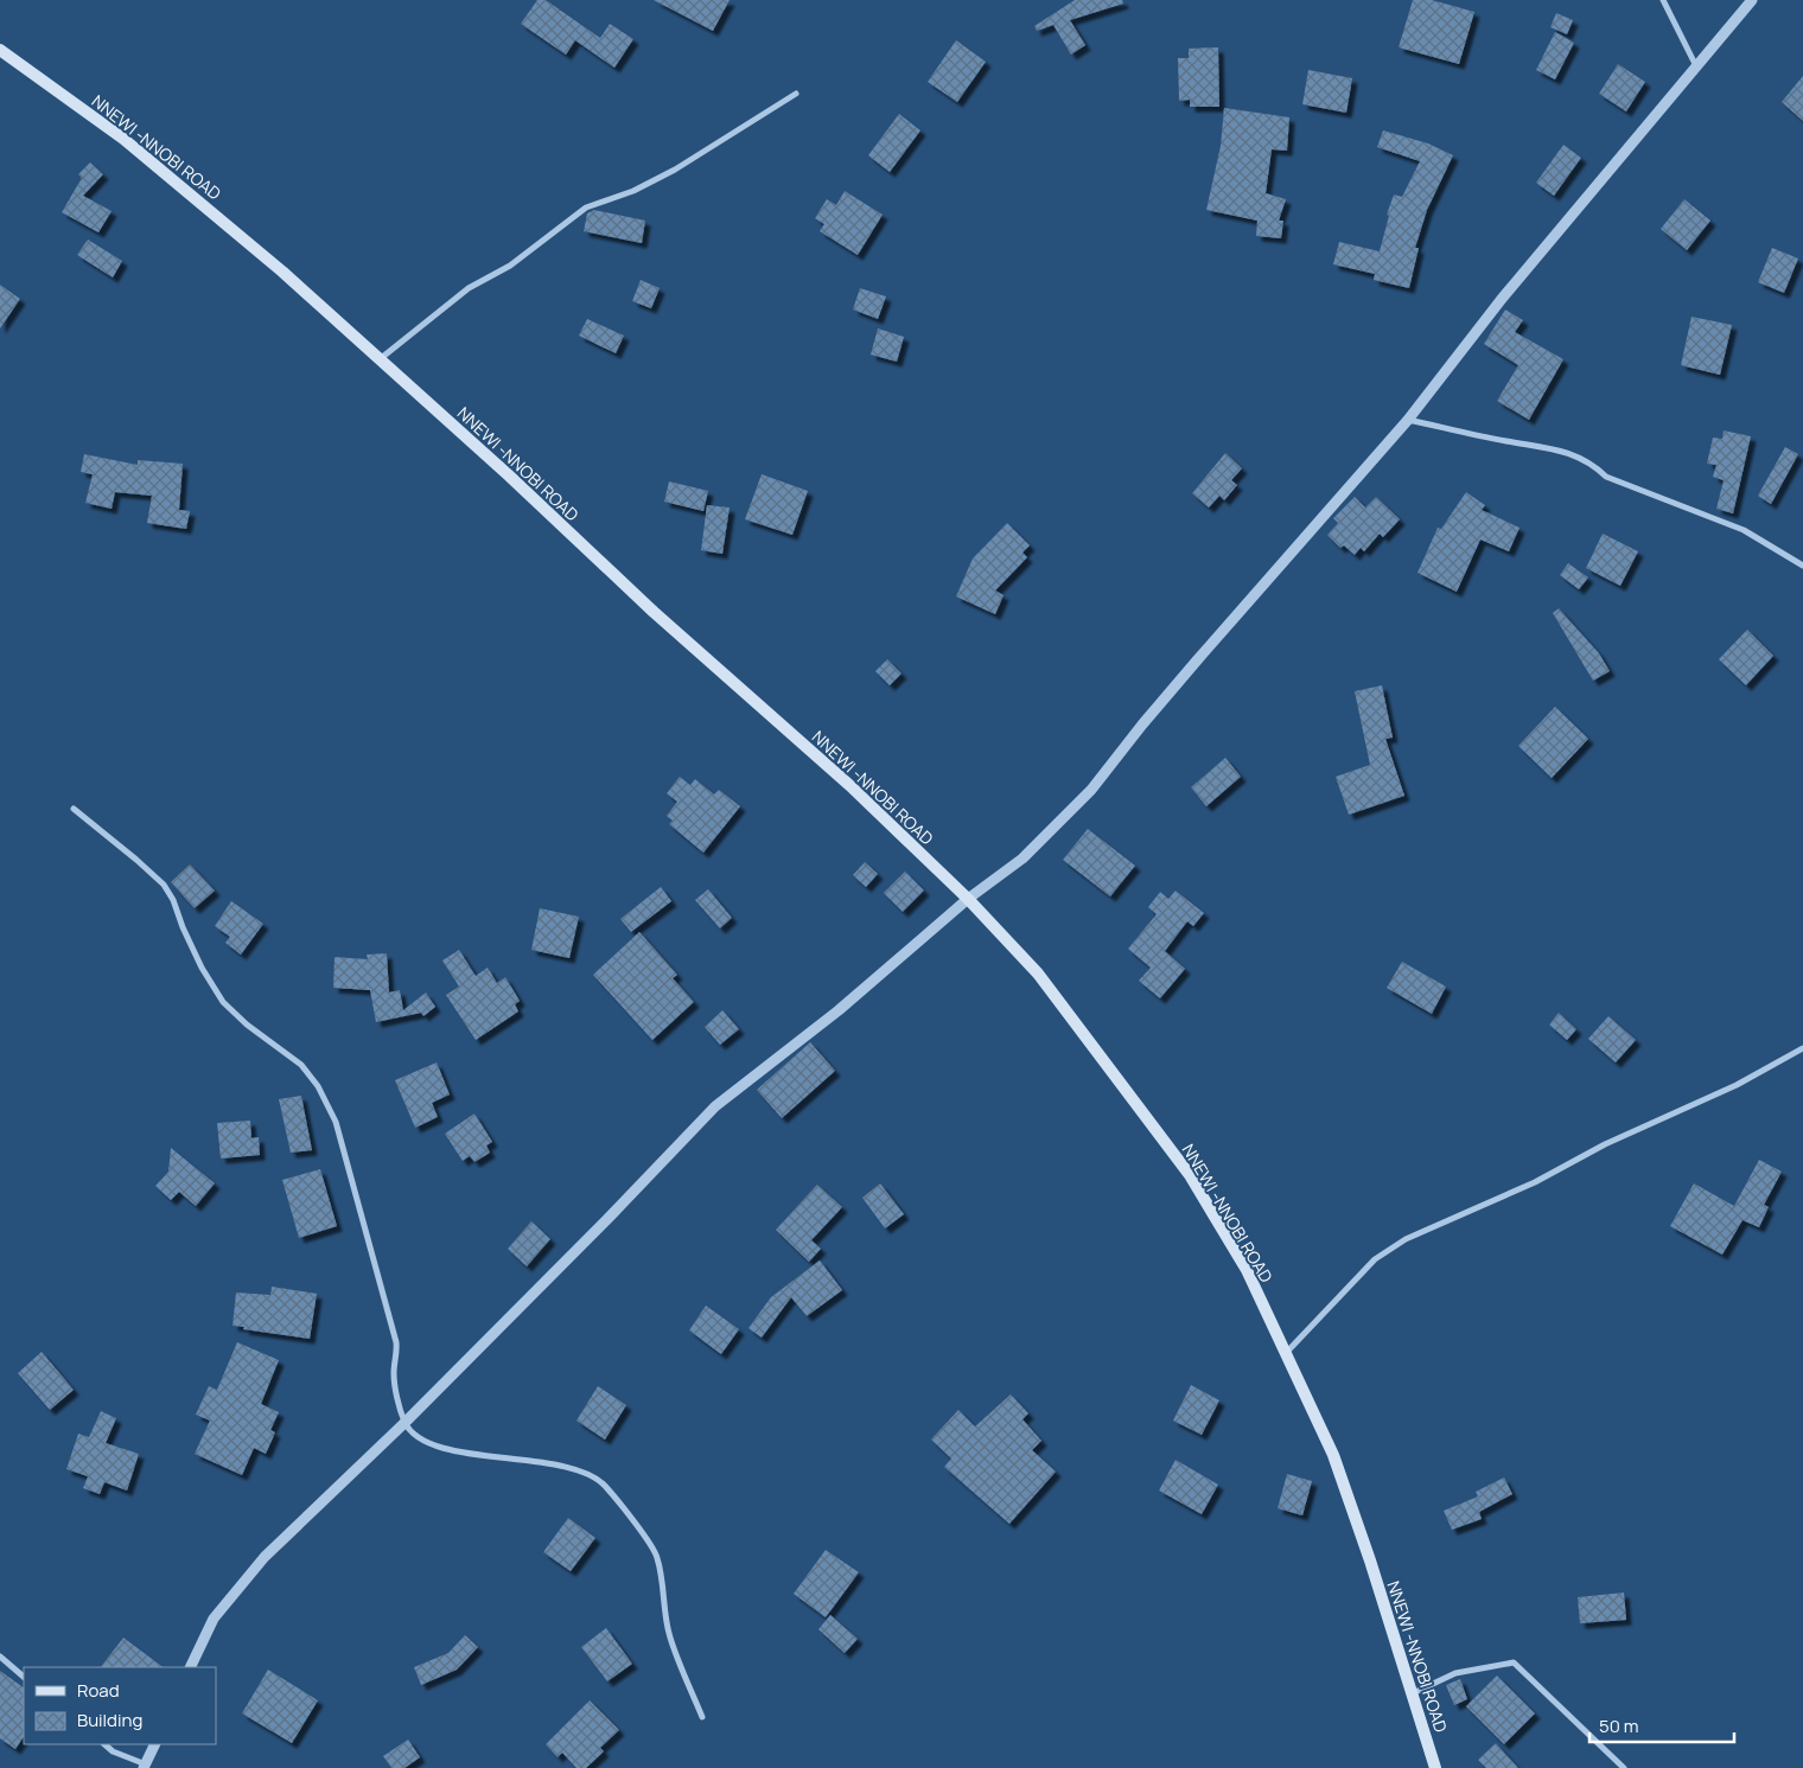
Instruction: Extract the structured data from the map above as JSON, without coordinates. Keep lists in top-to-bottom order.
{
  "streets": {
    "main road": ["NNEWI -NNOBI ROAD"]
  },
  "legend": ["Road", "Building"],
  "scale_bar": "50 m"
}
